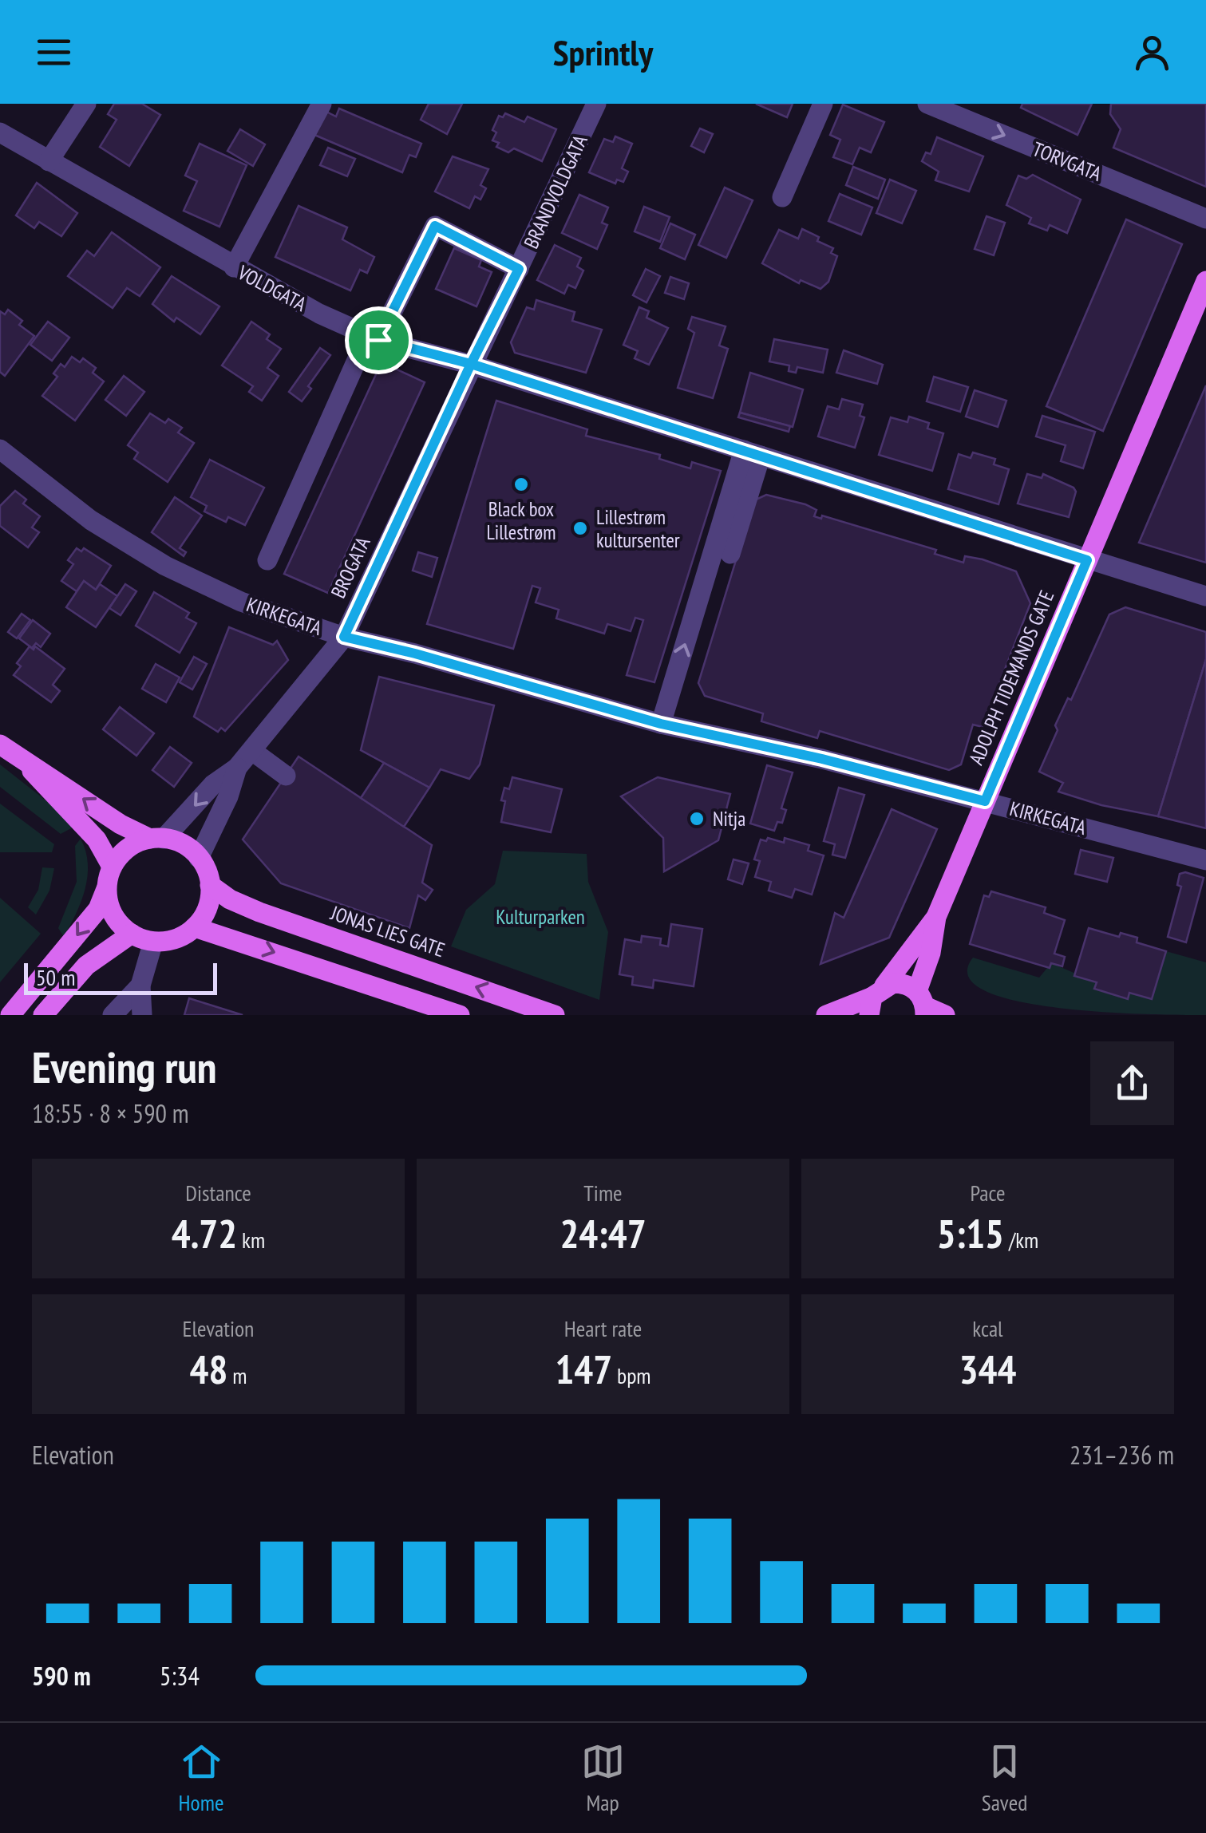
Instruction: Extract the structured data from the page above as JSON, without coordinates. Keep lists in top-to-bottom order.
{
  "streets": {
    "main road": ["ADOLPH TIDEMANDS GATE", "JONAS LIES GATE"],
    "street": [
      "TORVGATA",
      "BRANDVOLDGATA",
      "VOLDGATA",
      "BROGATA",
      "KIRKEGATA"
    ]
  },
  "crossings": [
    ["BRANDVOLDGATA", "VOLDGATA"],
    ["BRANDVOLDGATA", "BROGATA"],
    ["VOLDGATA", "BROGATA"],
    ["VOLDGATA", "ADOLPH TIDEMANDS GATE"],
    ["BROGATA", "KIRKEGATA"],
    ["BROGATA", "JONAS LIES GATE"],
    ["KIRKEGATA", "ADOLPH TIDEMANDS GATE"]
  ],
  "one_way": ["TORVGATA"],
  "parks": ["Kulturparken"],
  "places": ["Black box Lillestrøm", "Lillestrøm kultursenter", "Nitja"],
  "scale_bar": "50 m",
  "page": {
    "header": "Sprintly",
    "scale": "50 m",
    "heading": ["Evening run", "18:55 · 8 × 590 m"],
    "stats": [
      ["Distance", "4.72 km"],
      ["Time", "24:47"],
      ["Pace", "5:15 /km"],
      ["Elevation", "48 m"],
      ["Heart rate", "147 bpm"],
      ["kcal", "344"]
    ],
    "chart": ["Elevation", "231–236 m"],
    "list": [
      {
        "name": "590 m",
        "note": "5:34"
      }
    ],
    "tabs": ["Home", "Map", "Saved"]
  }
}
